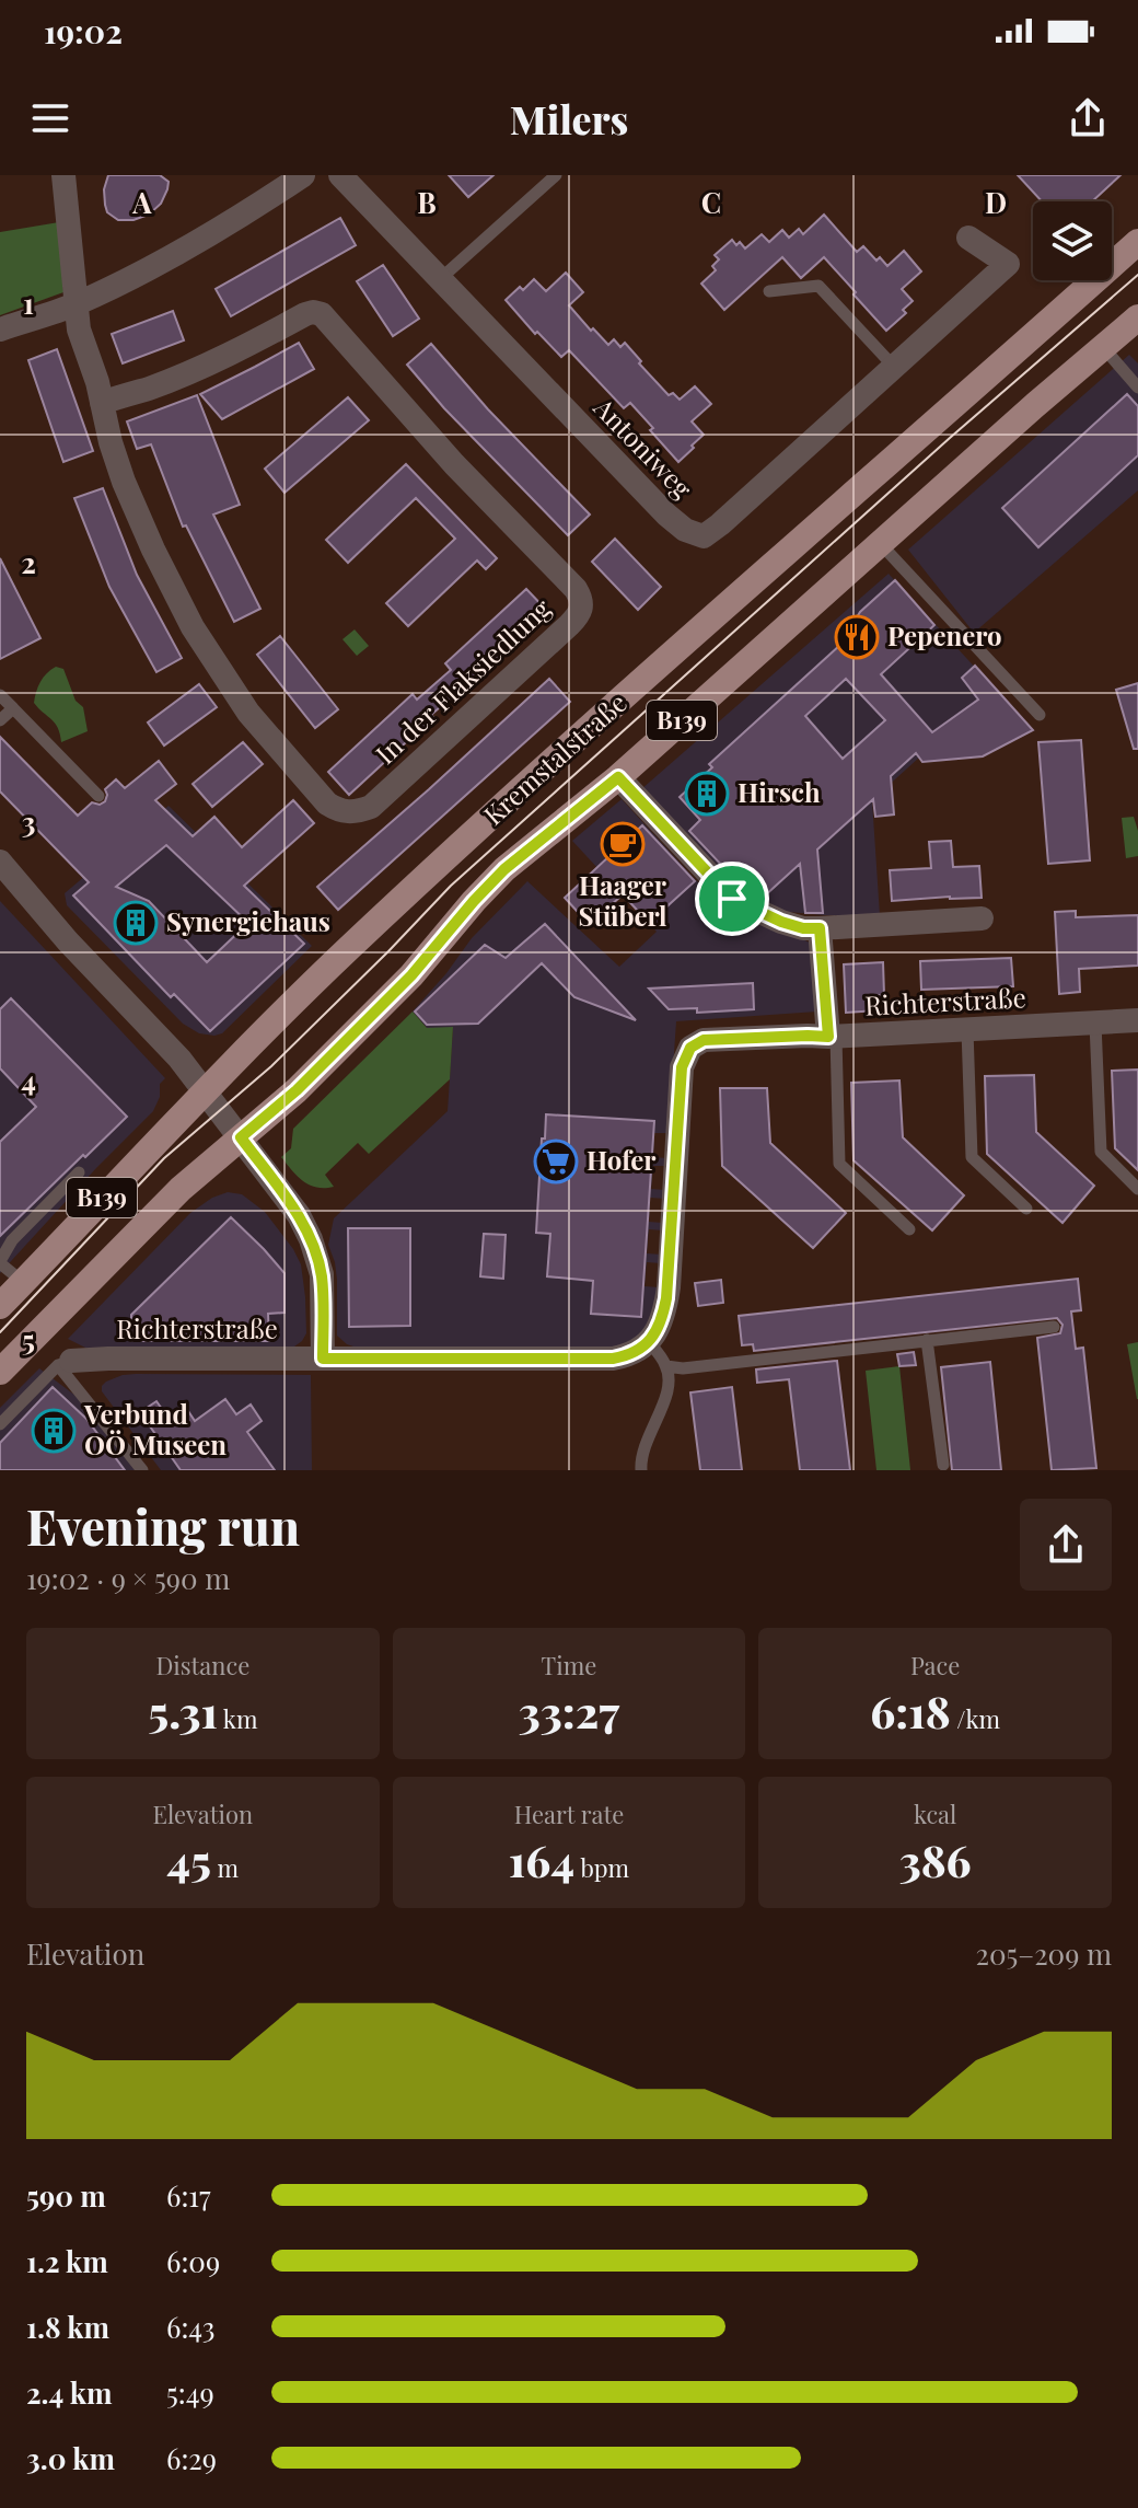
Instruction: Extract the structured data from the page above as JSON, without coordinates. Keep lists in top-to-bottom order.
{
  "streets": {
    "main road": ["B139", "Kremstalstraße"],
    "street": ["Antoniweg", "In der Flaksiedlung", "Richterstraße"]
  },
  "places": {
    "restaurant": ["Pepenero"],
    "building": ["Hirsch", "Synergiehaus", "Verbund OÖ Museen"],
    "cafe": ["Haager Stüberl"],
    "supermarket": ["Hofer"]
  },
  "page": {
    "status": "19:02",
    "header": "Milers",
    "heading": ["Evening run", "19:02 · 9 × 590 m"],
    "stats": [
      ["Distance", "5.31 km"],
      ["Time", "33:27"],
      ["Pace", "6:18 /km"],
      ["Elevation", "45 m"],
      ["Heart rate", "164 bpm"],
      ["kcal", "386"]
    ],
    "chart": ["Elevation", "205–209 m"],
    "list": [
      {
        "name": "590 m",
        "note": "6:17"
      },
      {
        "name": "1.2 km",
        "note": "6:09"
      },
      {
        "name": "1.8 km",
        "note": "6:43"
      },
      {
        "name": "2.4 km",
        "note": "5:49"
      },
      {
        "name": "3.0 km",
        "note": "6:29"
      }
    ]
  },
  "grid": {
    "columns": [
      "A",
      "B",
      "C",
      "D"
    ],
    "rows": [
      "1",
      "2",
      "3",
      "4",
      "5"
    ]
  }
}
